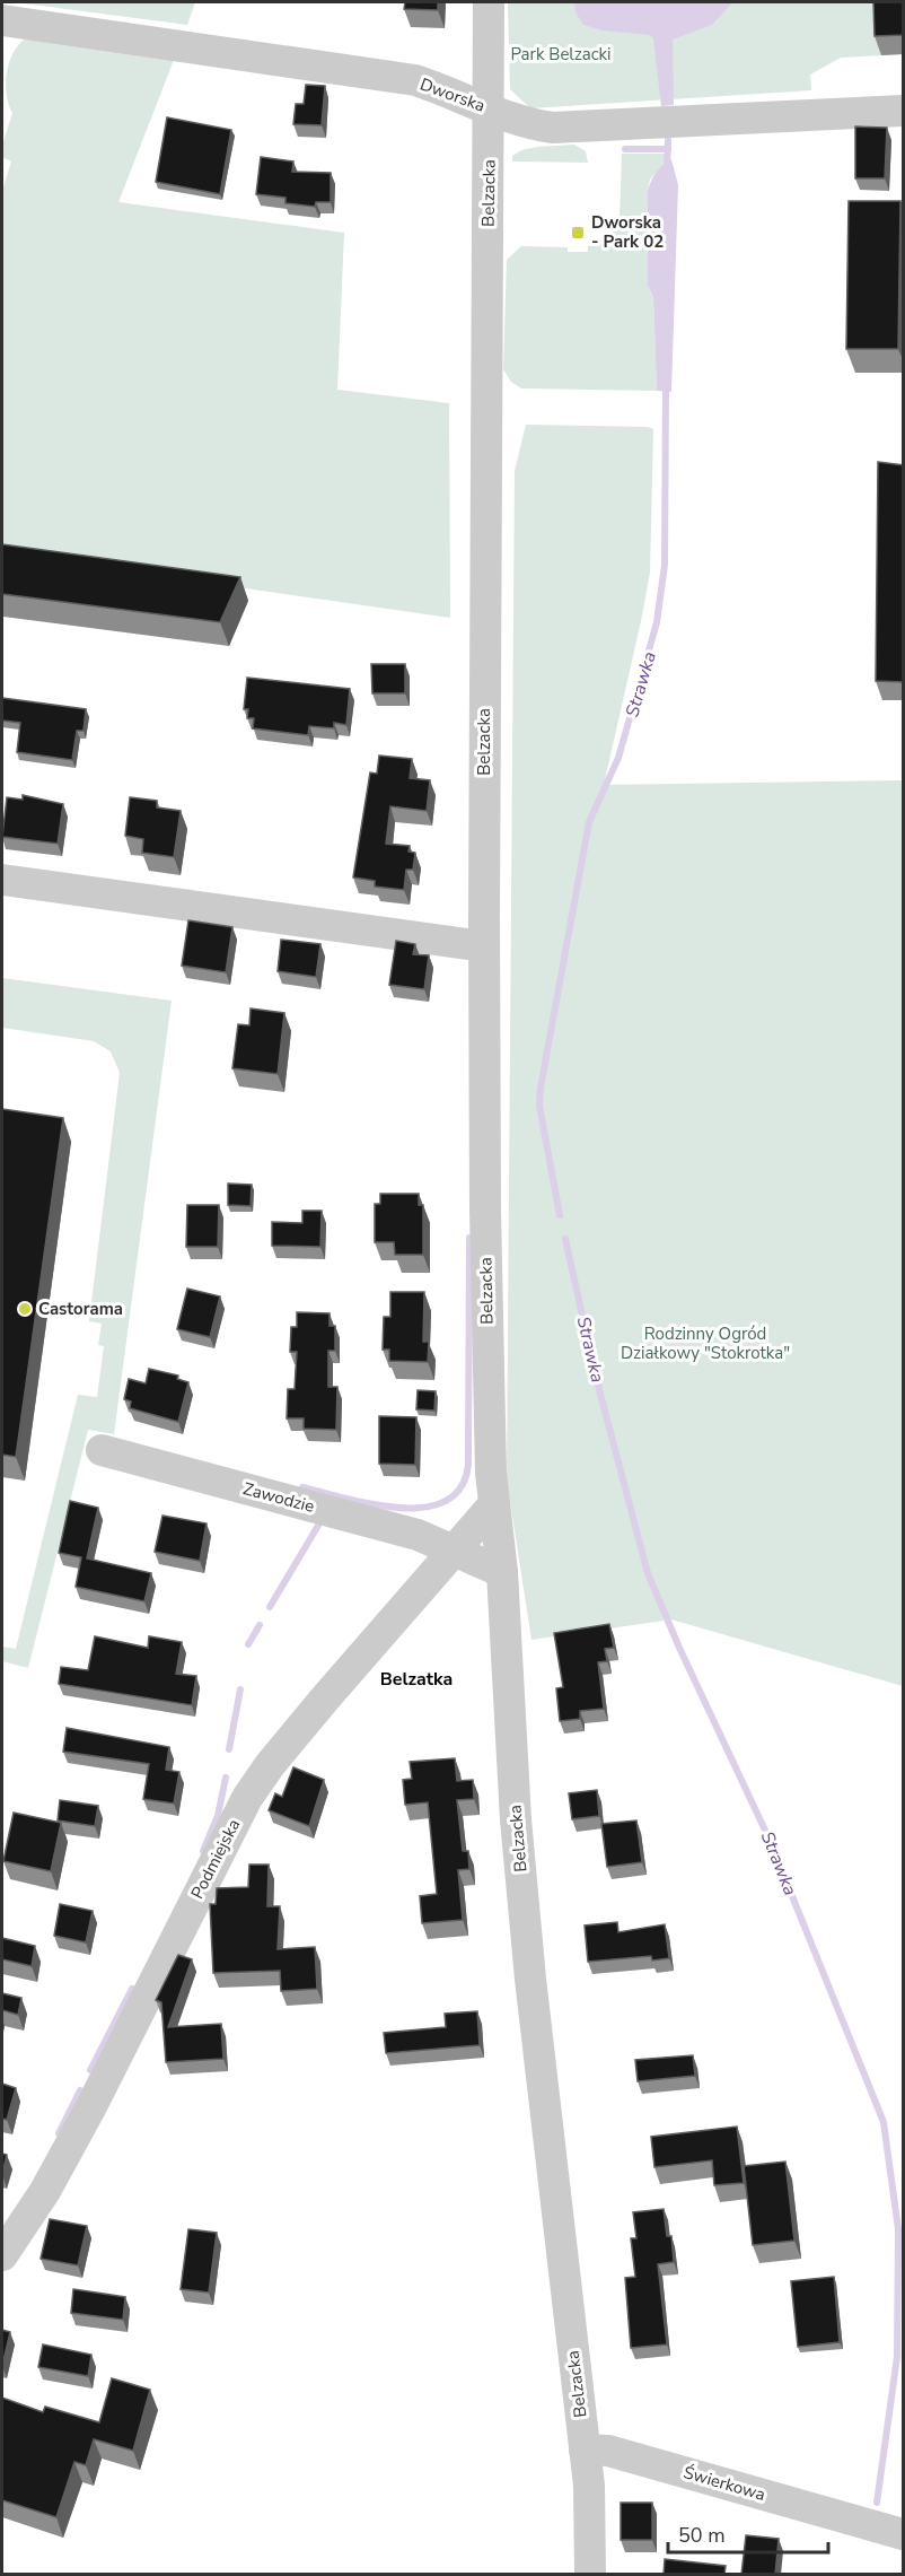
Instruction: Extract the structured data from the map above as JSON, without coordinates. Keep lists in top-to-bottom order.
{
  "streets": {
    "street": [
      "Dworska",
      "Belzacka",
      "Zawodzie",
      "Podmiejska",
      "Świerkowa"
    ]
  },
  "crossings": [
    ["Dworska", "Belzacka"],
    ["Belzacka", "Zawodzie"],
    ["Belzacka", "Podmiejska"],
    ["Belzacka", "Świerkowa"],
    ["Zawodzie", "Podmiejska"]
  ],
  "districts": ["Belzatka"],
  "water": ["Strawka"],
  "parks": ["Park Belzacki", "Rodzinny Ogród Działkowy \"Stokrotka\""],
  "places": {
    "transit": ["Dworska - Park 02"],
    "other": ["Castorama"]
  },
  "scale_bar": "50 m"
}
